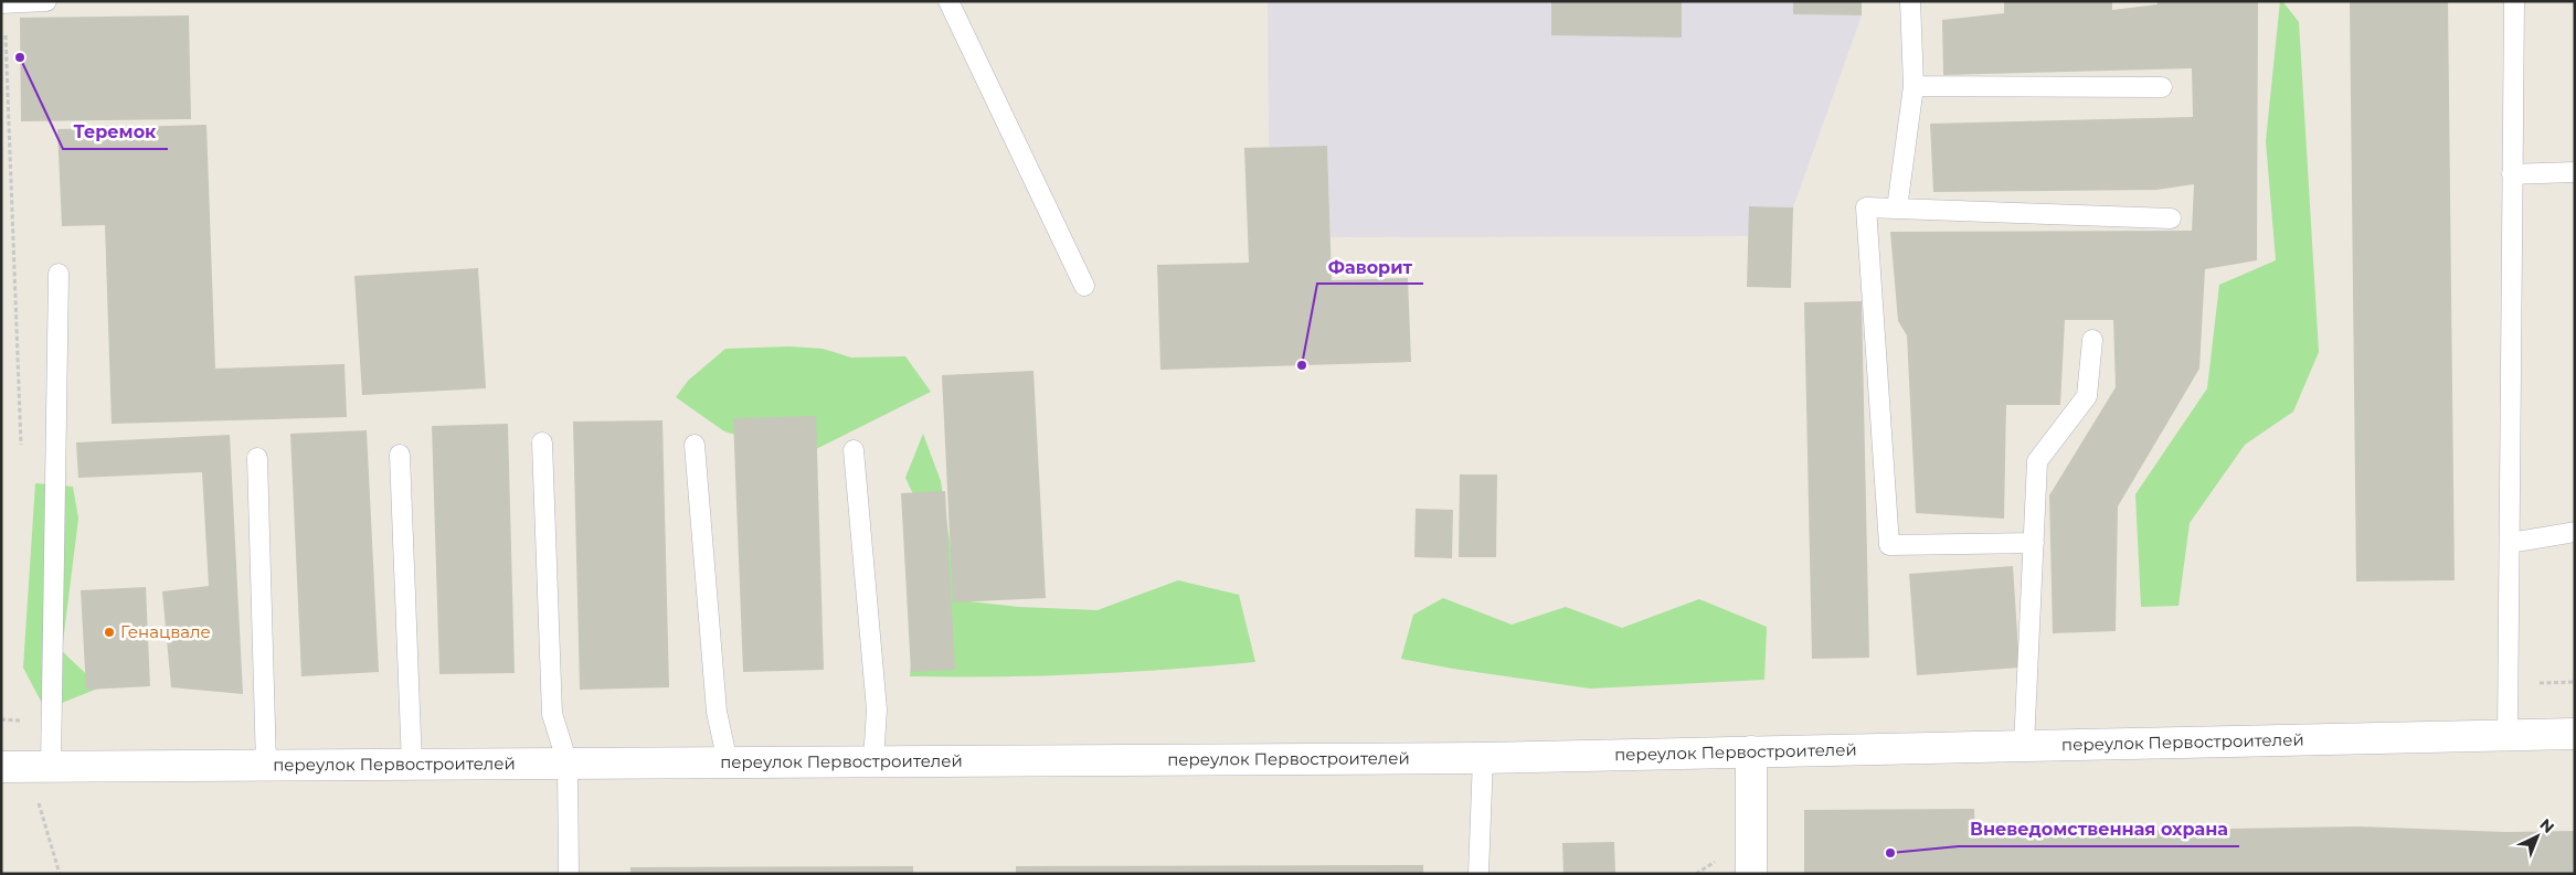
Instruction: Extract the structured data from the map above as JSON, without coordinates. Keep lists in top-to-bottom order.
{
  "streets": {
    "street": ["переулок Первостроителей"]
  },
  "places": [
    "Теремок",
    "Фаворит",
    "Генацвале",
    "Вневедомственная охрана"
  ],
  "north": "top right"
}
